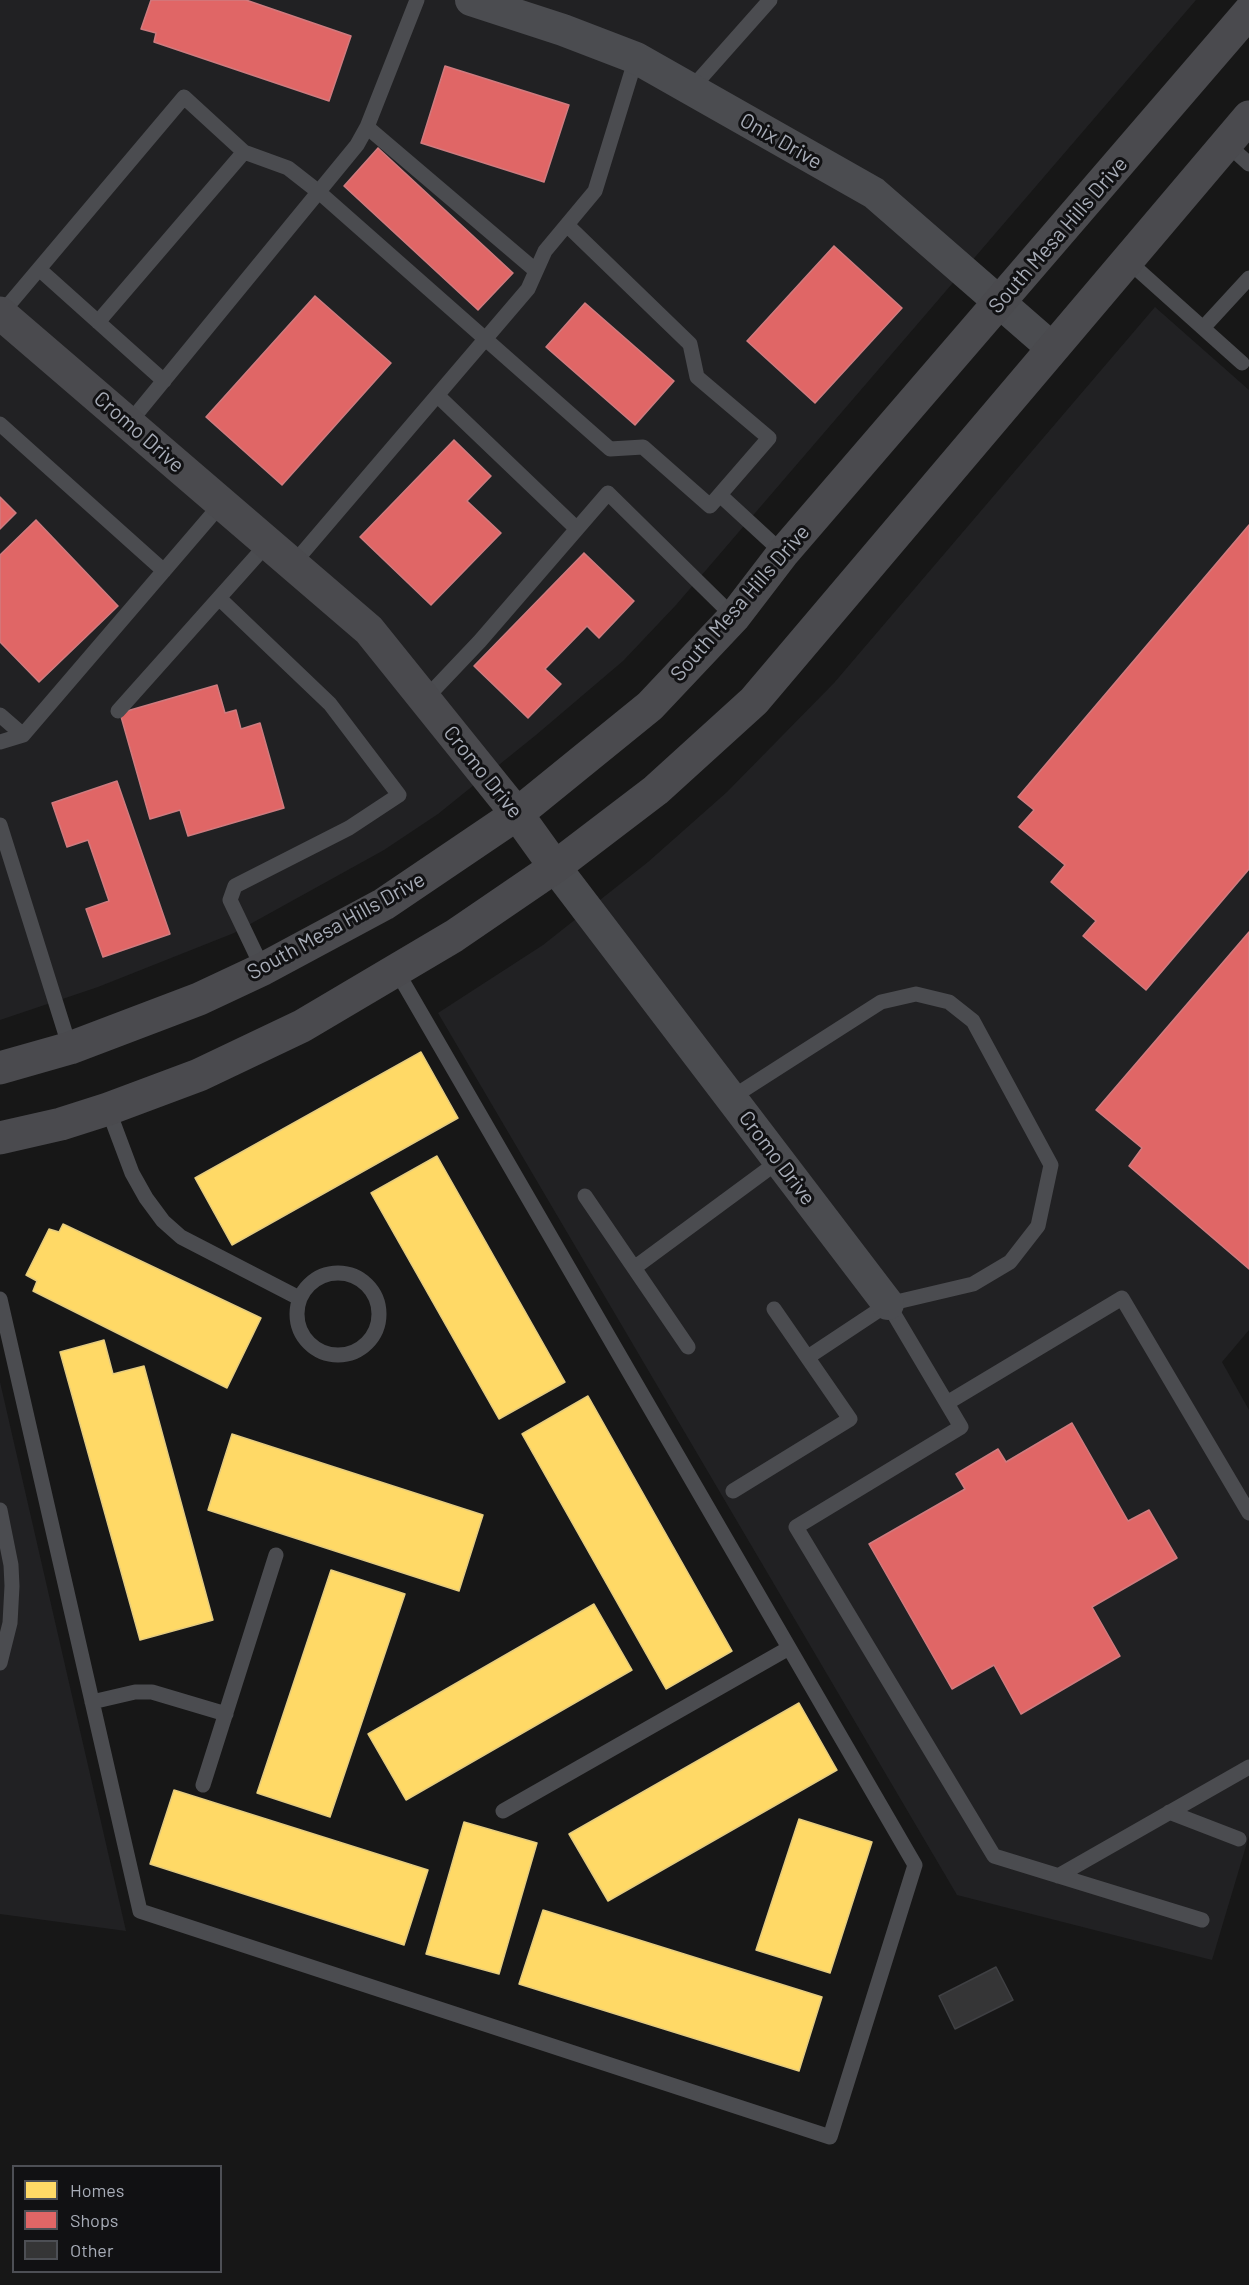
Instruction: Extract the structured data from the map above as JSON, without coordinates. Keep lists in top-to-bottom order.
{
  "streets": {
    "street": ["Onix Drive", "South Mesa Hills Drive", "Cromo Drive"]
  },
  "crossings": [
    ["Onix Drive", "South Mesa Hills Drive"],
    ["South Mesa Hills Drive", "Cromo Drive"]
  ],
  "legend": ["Homes", "Shops", "Other"]
}
